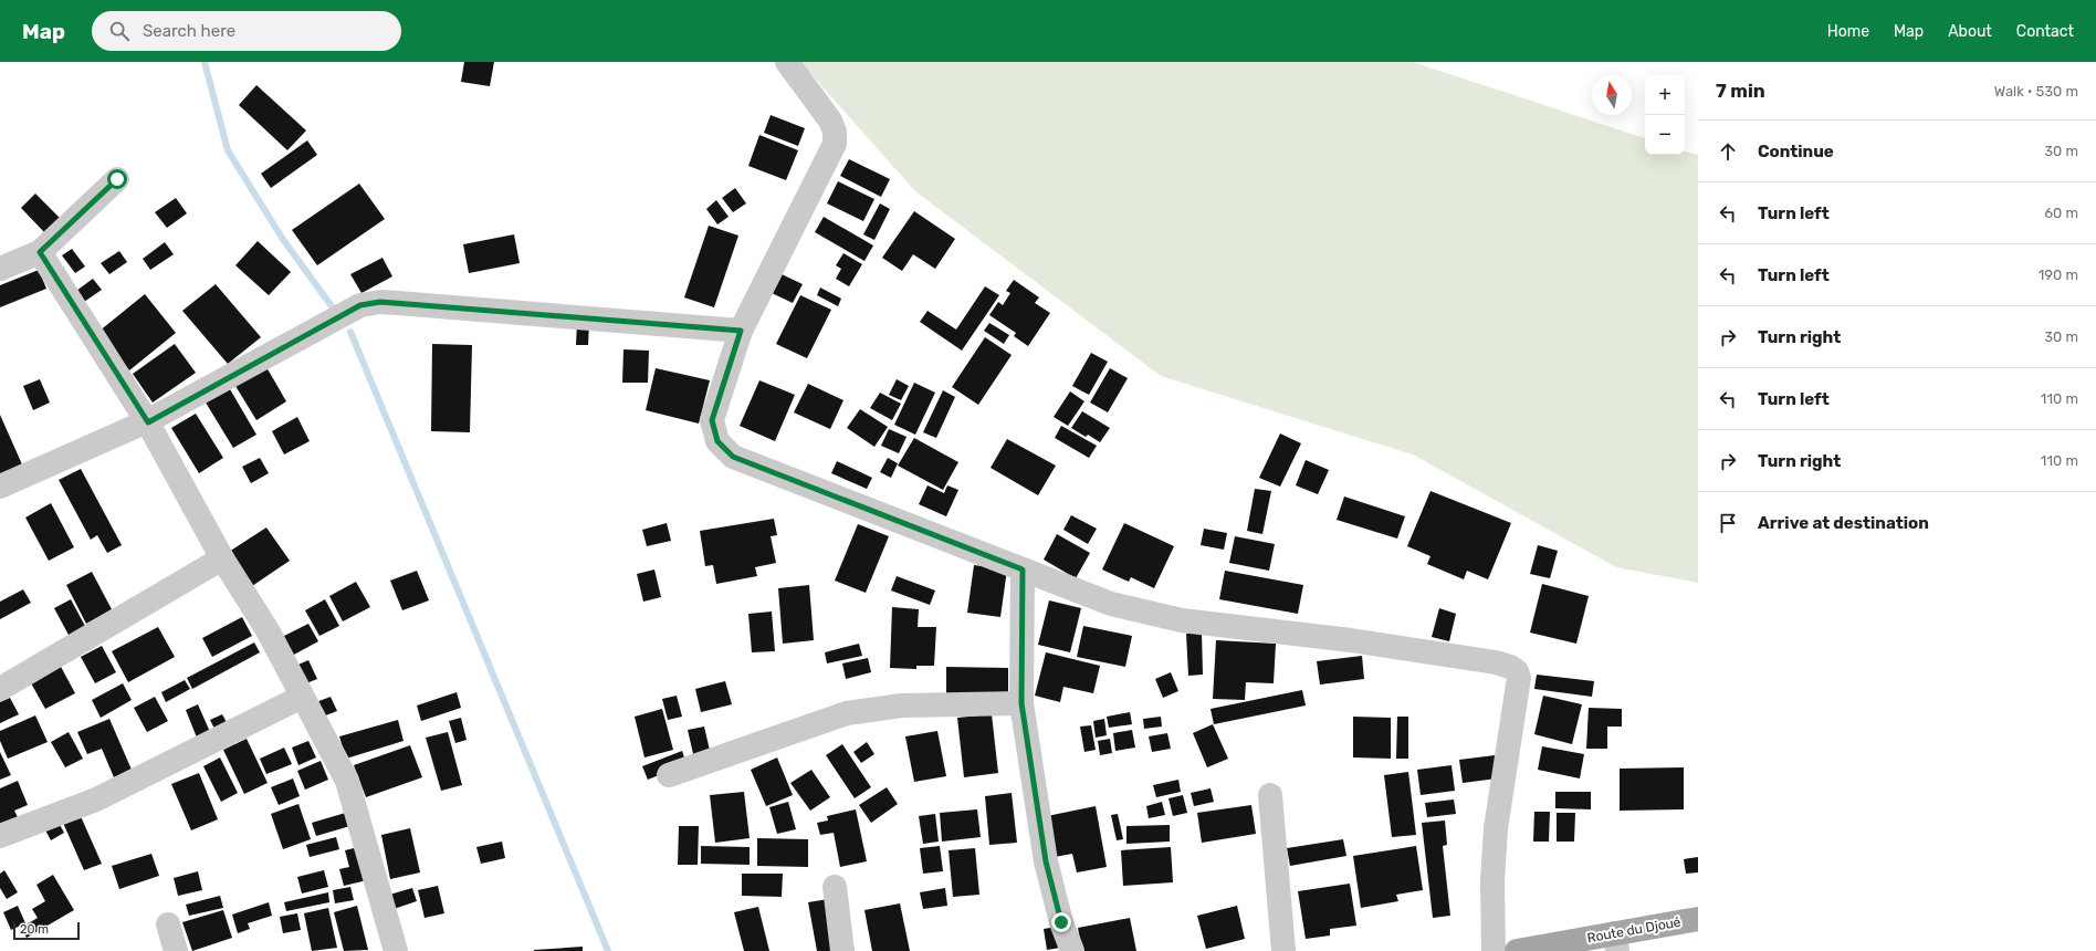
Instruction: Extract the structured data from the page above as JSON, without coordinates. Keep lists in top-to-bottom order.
{
  "streets": {
    "main road": ["Route du Djoué"]
  },
  "scale_bar": "20 m",
  "north": "top",
  "page": {
    "header": "Map",
    "search": "Search here",
    "nav": [
      "Home",
      "Map",
      "About",
      "Contact"
    ],
    "heading": ["7 min", "Walk · 530 m"],
    "map_buttons": ["+", "−"],
    "list": [
      ["Continue", "30 m"],
      ["Turn left", "60 m"],
      ["Turn left", "190 m"],
      ["Turn right", "30 m"],
      ["Turn left", "110 m"],
      ["Turn right", "110 m"],
      "Arrive at destination"
    ],
    "scale": "20 m"
  }
}
